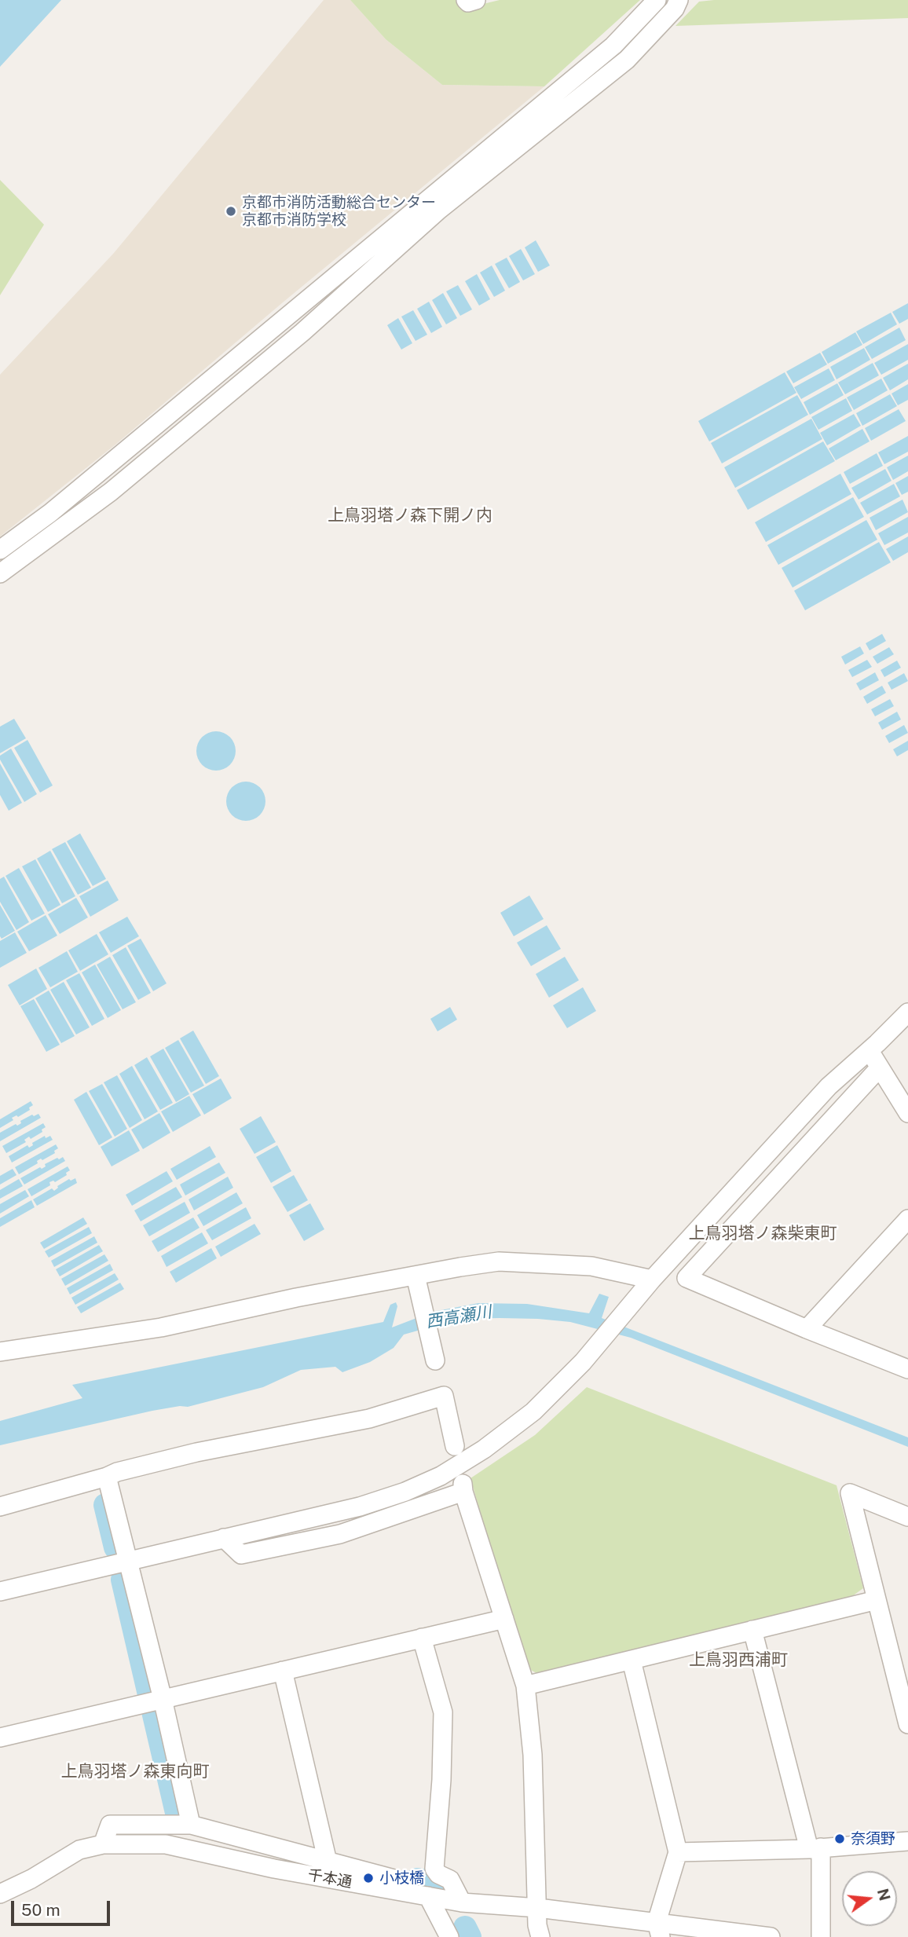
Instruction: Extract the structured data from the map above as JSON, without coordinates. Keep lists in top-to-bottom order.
{
  "streets": {
    "street": ["千本通"]
  },
  "districts": [
    "上鳥羽塔ノ森下開ノ内",
    "上鳥羽塔ノ森柴東町",
    "上鳥羽西浦町",
    "上鳥羽塔ノ森東向町"
  ],
  "water": ["西高瀬川"],
  "places": ["京都市消防活動総合センター 京都市消防学校", "奈須野", "小枝橋"],
  "scale_bar": "50 m",
  "north": "right"
}
